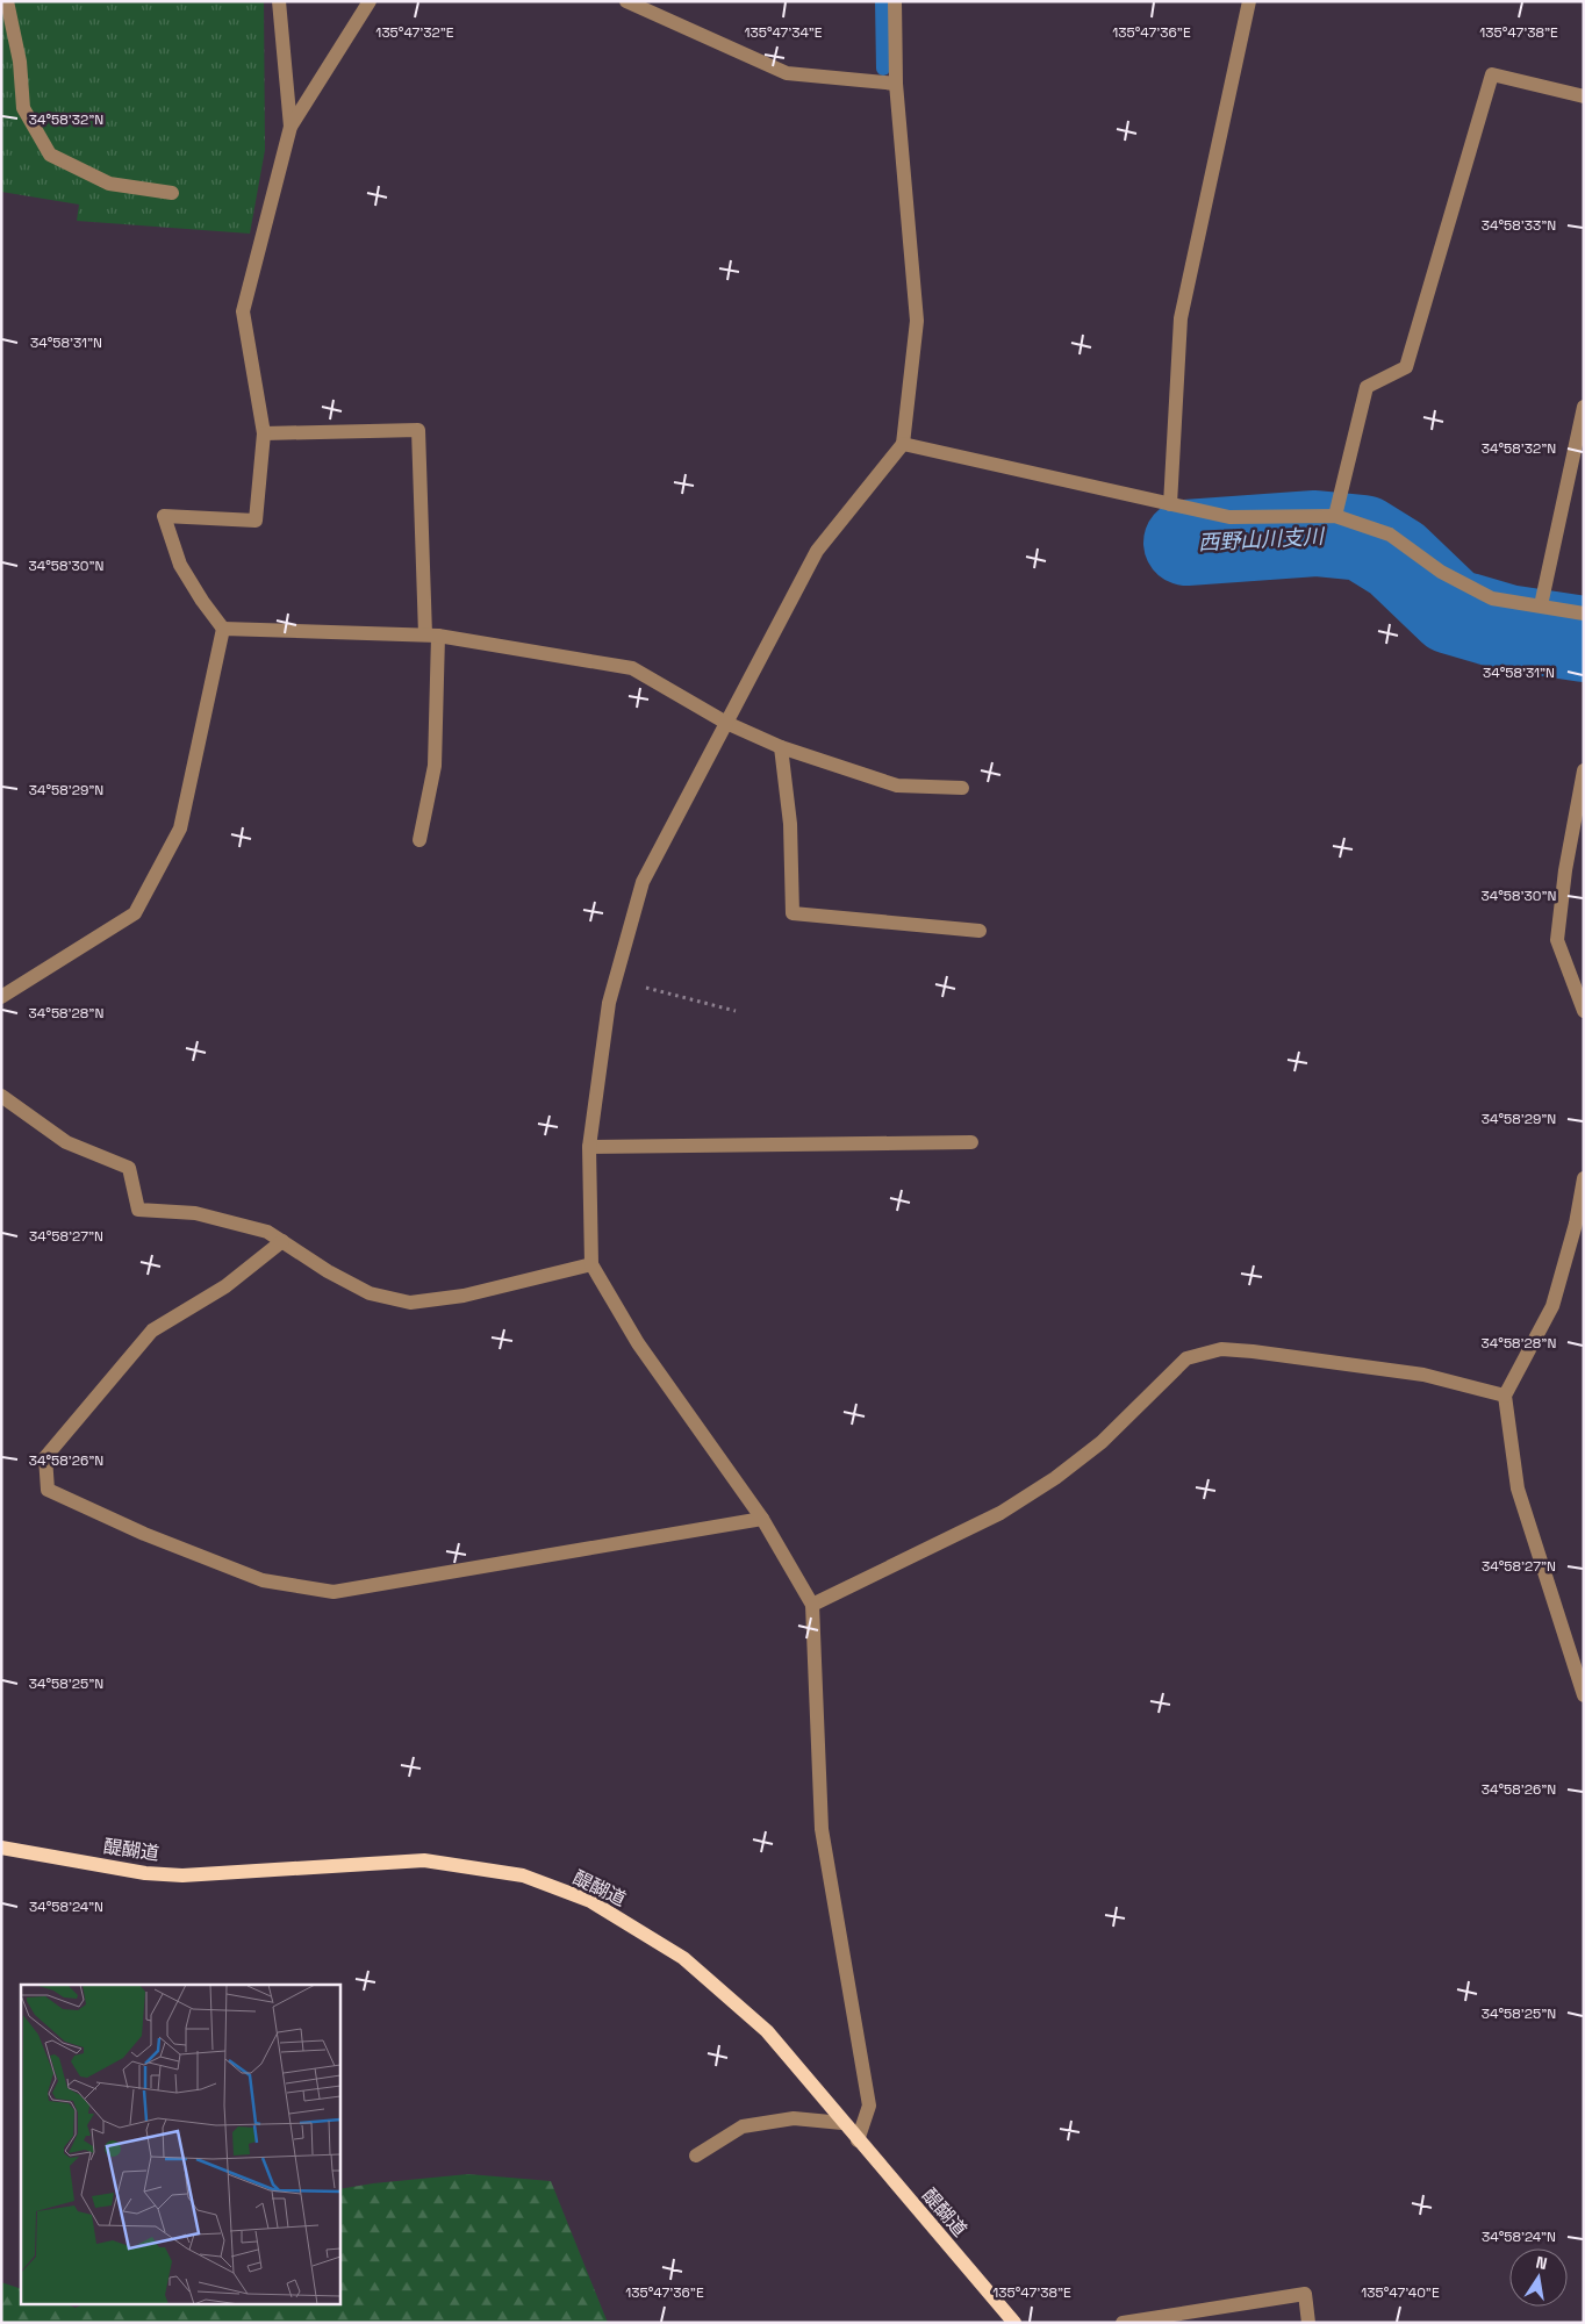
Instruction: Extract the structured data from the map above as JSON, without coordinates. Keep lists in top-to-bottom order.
{
  "streets": {
    "main road": ["醍醐道"]
  },
  "water": ["西野山川支川"],
  "north": "top",
  "coordinates": [
    "135°47'32\"E",
    "135°47'34\"E",
    "135°47'36\"E",
    "135°47'38\"E",
    "34°58'32\"N",
    "34°58'33\"N",
    "34°58'31\"N",
    "34°58'30\"N",
    "34°58'29\"N",
    "34°58'28\"N",
    "34°58'27\"N",
    "34°58'26\"N",
    "34°58'25\"N",
    "34°58'24\"N",
    "135°47'40\"E"
  ]
}
